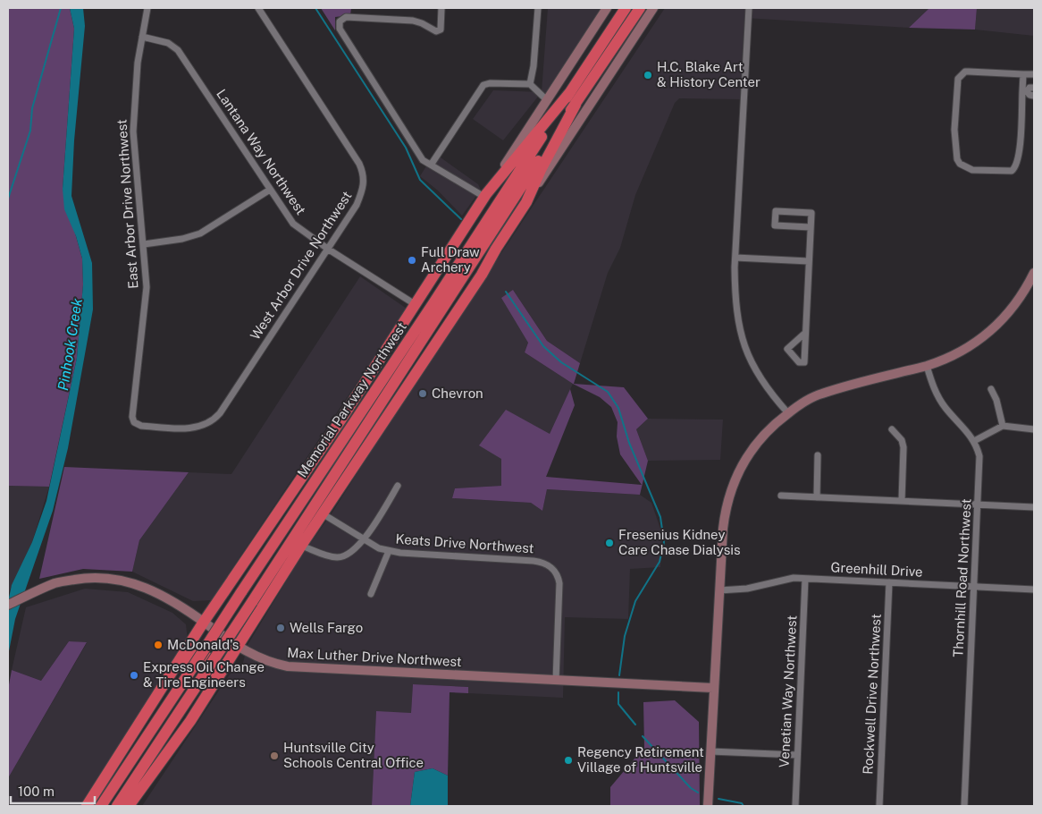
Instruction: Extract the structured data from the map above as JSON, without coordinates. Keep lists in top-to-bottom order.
{
  "streets": {
    "highway": ["Memorial Parkway Northwest"],
    "street": [
      "Lantana Way Northwest",
      "East Arbor Drive Northwest",
      "West Arbor Drive Northwest",
      "Keats Drive Northwest",
      "Greenhill Drive",
      "Thornhill Road Northwest",
      "Max Luther Drive Northwest",
      "Venetian Way Northwest",
      "Rockwell Drive Northwest"
    ]
  },
  "crossings": [
    ["Lantana Way Northwest", "East Arbor Drive Northwest"],
    ["Lantana Way Northwest", "West Arbor Drive Northwest"],
    ["East Arbor Drive Northwest", "West Arbor Drive Northwest"],
    ["Keats Drive Northwest", "Max Luther Drive Northwest"],
    ["Greenhill Drive", "Thornhill Road Northwest"],
    ["Greenhill Drive", "Venetian Way Northwest"],
    ["Greenhill Drive", "Rockwell Drive Northwest"]
  ],
  "water": ["Pinhook Creek"],
  "places": [
    "H.C. Blake Art & History Center",
    "Full Draw Archery",
    "Chevron",
    "Fresenius Kidney Care Chase Dialysis",
    "Wells Fargo",
    "McDonald's",
    "Express Oil Change & Tire Engineers",
    "Huntsville City Schools Central Office",
    "Regency Retirement Village of Huntsville"
  ],
  "scale_bar": "100 m"
}
